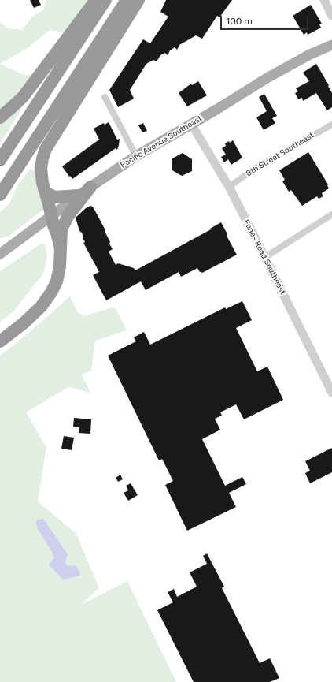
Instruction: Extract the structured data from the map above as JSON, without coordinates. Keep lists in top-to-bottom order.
{
  "streets": {
    "main road": ["Pacific Avenue Southeast"],
    "street": ["8th Street Southeast", "Fones Road Southeast"]
  },
  "crossings": [
    ["Pacific Avenue Southeast", "Fones Road Southeast"],
    ["8th Street Southeast", "Fones Road Southeast"]
  ],
  "scale_bar": "100 m"
}
